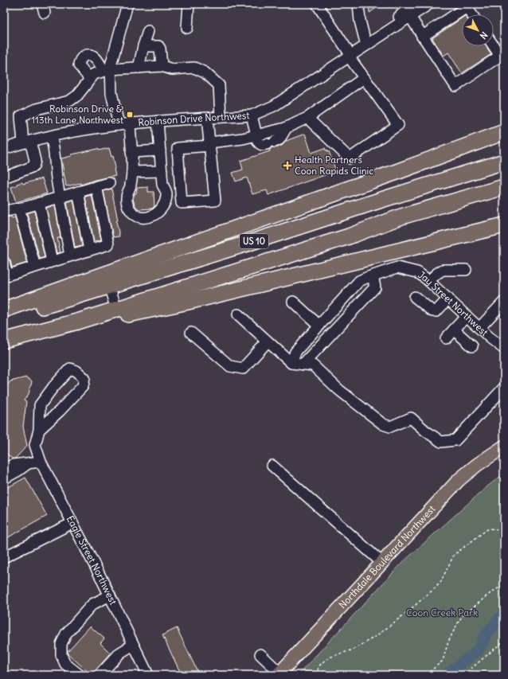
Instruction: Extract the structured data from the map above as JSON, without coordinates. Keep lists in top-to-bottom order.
{
  "streets": {
    "highway": ["US 10"],
    "main road": ["Northdale Boulevard Northwest"],
    "street": ["Robinson Drive Northwest", "Jay Street Northwest", "Eagle Street Northwest"]
  },
  "parks": ["Coon Creek Park"],
  "places": {
    "transit": ["Robinson Drive & 113th Lane Northwest"],
    "health": ["Health Partners Coon Rapids Clinic"]
  },
  "north": "bottom right"
}
